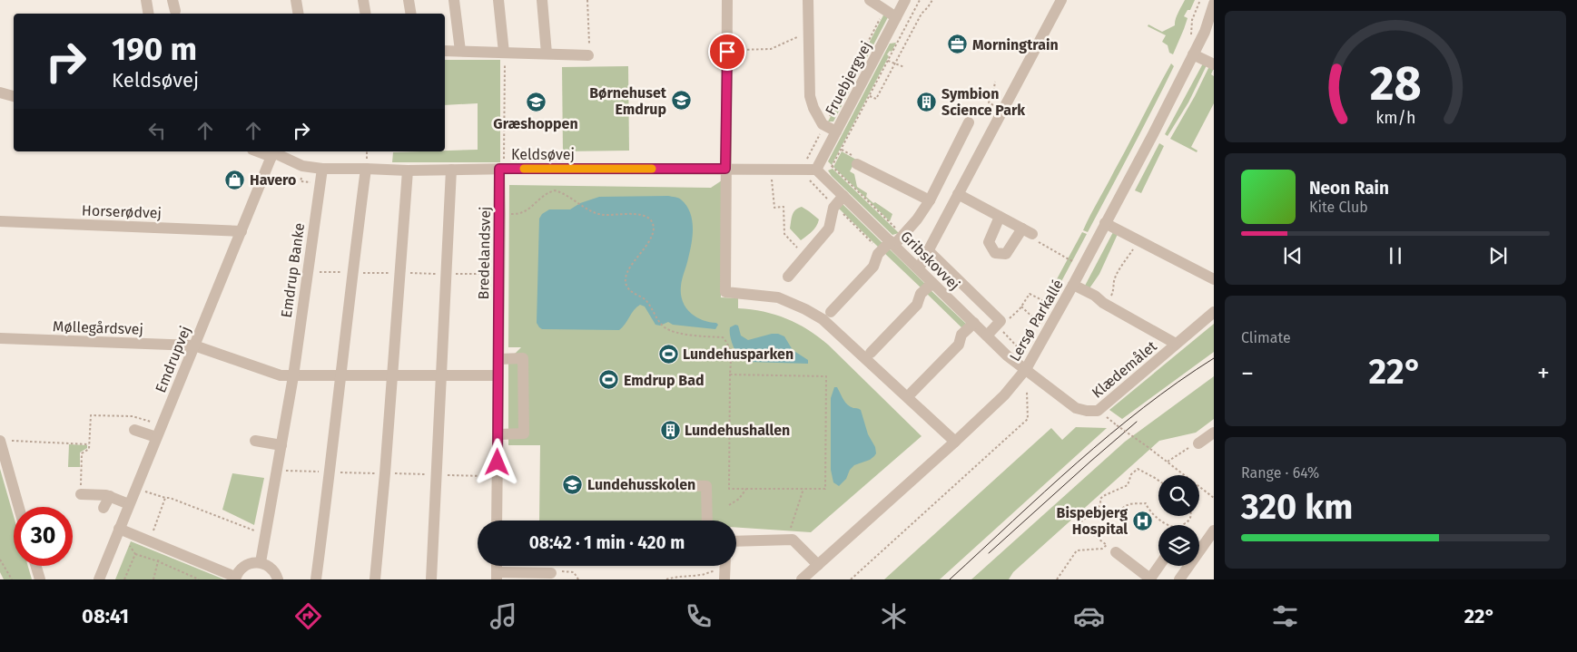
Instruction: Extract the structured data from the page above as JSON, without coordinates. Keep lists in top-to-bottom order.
{
  "streets": {
    "street": [
      "Fruebjergvej",
      "Keldsøvej",
      "Horserødvej",
      "Bredelandsvej",
      "Gribskovvej",
      "Emdrup Banke",
      "Lersø Parkallé",
      "Møllegårdsvej",
      "Emdrupvej",
      "Klædemålet"
    ]
  },
  "crossings": [
    ["Fruebjergvej", "Keldsøvej"],
    ["Fruebjergvej", "Gribskovvej"],
    ["Keldsøvej", "Bredelandsvej"],
    ["Keldsøvej", "Gribskovvej"],
    ["Keldsøvej", "Emdrup Banke"],
    ["Keldsøvej", "Emdrupvej"],
    ["Horserødvej", "Emdrupvej"],
    ["Gribskovvej", "Lersø Parkallé"],
    ["Gribskovvej", "Klædemålet"],
    ["Lersø Parkallé", "Klædemålet"],
    ["Møllegårdsvej", "Emdrupvej"]
  ],
  "places": {
    "office": ["Morningtrain"],
    "school or university": ["Børnehuset Emdrup", "Græshoppen", "Lundehusskolen"],
    "building": ["Symbion Science Park", "Lundehushallen"],
    "shop": ["Havero"],
    "sports": ["Lundehusparken", "Emdrup Bad"],
    "hospital": ["Bispebjerg Hospital"]
  },
  "page": {
    "turn": ["190 m", "Keldsøvej"],
    "song": ["Neon Rain", "Kite Club"],
    "tile": [
      "Climate",
      ["Range · 64%", "320 km"]
    ],
    "heat": ["−", "22°", "+"],
    "limit": "30",
    "trip": "08:42 · 1 min · 420 m",
    "tabs": ["08:41", "22°"],
    "gauge": ["28", "km/h"]
  }
}
